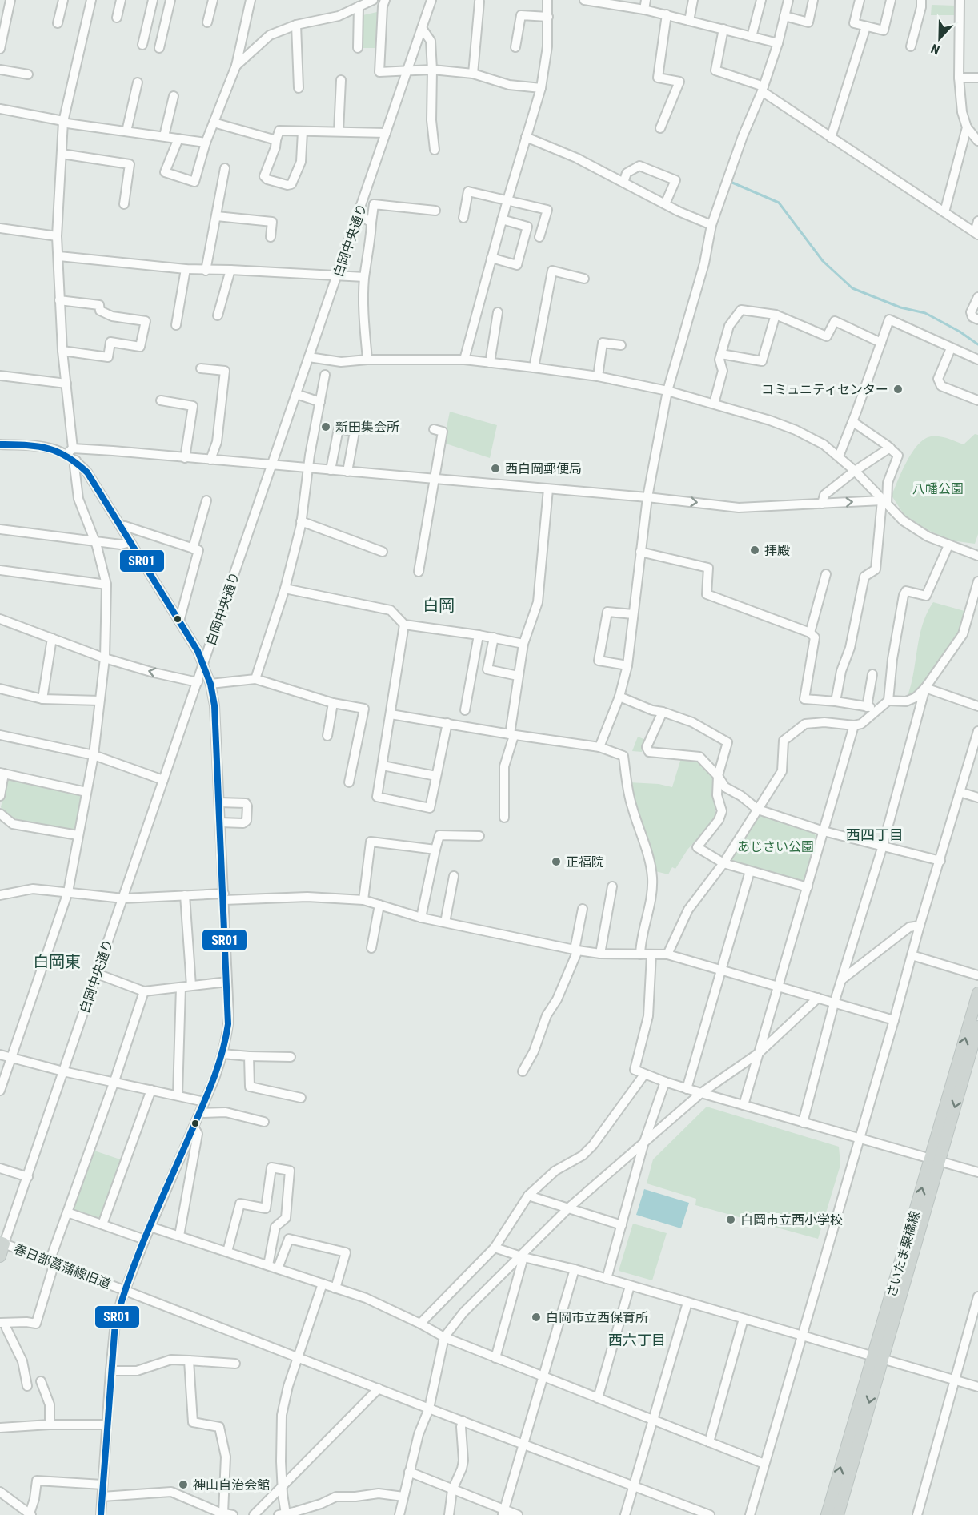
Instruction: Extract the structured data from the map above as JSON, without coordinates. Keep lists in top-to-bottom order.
{
  "streets": {
    "main road": ["さいたま栗橋線"],
    "street": ["白岡中央通り", "春日部菖蒲線旧道"]
  },
  "crossings": [
    ["白岡中央通り", "春日部菖蒲線旧道"]
  ],
  "districts": [
    "白岡",
    "西四丁目",
    "白岡東",
    "西六丁目"
  ],
  "parks": ["八幡公園", "あじさい公園"],
  "places": [
    "コミュニティセンター",
    "新田集会所",
    "西白岡郵便局",
    "拝殿",
    "正福院",
    "白岡市立西小学校",
    "白岡市立西保育所",
    "神山自治会館"
  ],
  "lines": ["transit line SR01"],
  "north": "bottom"
}
